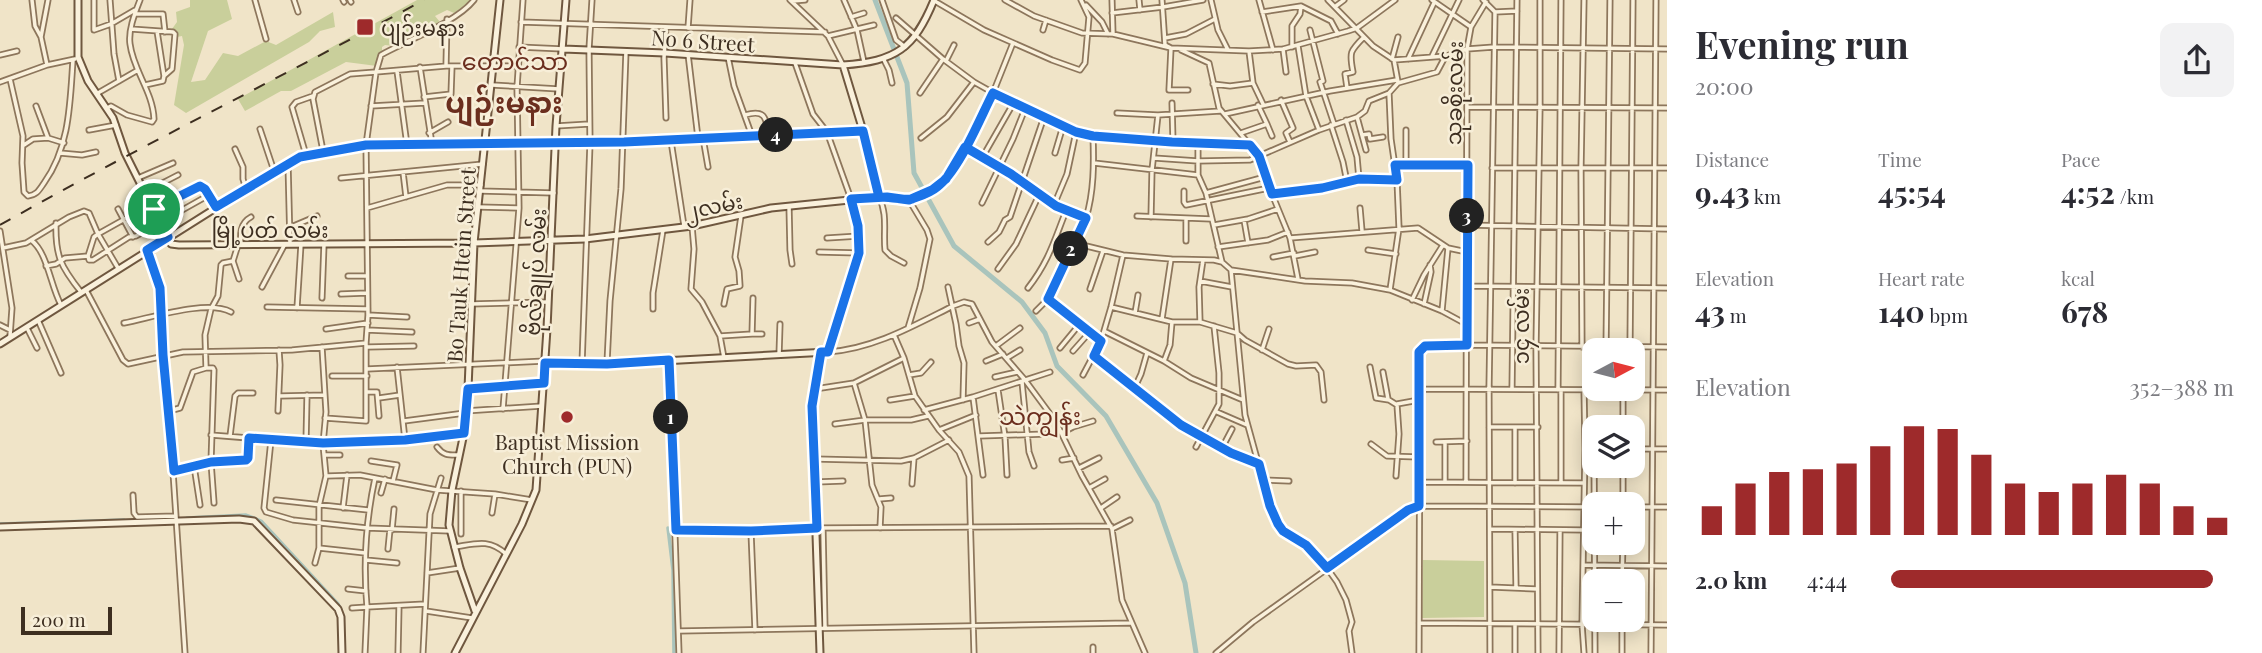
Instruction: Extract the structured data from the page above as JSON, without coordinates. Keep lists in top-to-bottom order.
{
  "streets": {
    "street": [
      "No 6 Street",
      "သုခစိုးလမ်း",
      "၂လမ်း",
      "မြို့ပတ် လမ်း",
      "Bo Tauk Htein Street",
      "ဗိုလ်ချုပ် လမ်း",
      "၁၄ လမ်း"
    ]
  },
  "crossings": [
    ["No 6 Street", "ဗိုလ်ချုပ် လမ်း"],
    ["၂လမ်း", "မြို့ပတ် လမ်း"],
    ["၂လမ်း", "ဗိုလ်ချုပ် လမ်း"],
    ["မြို့ပတ် လမ်း", "Bo Tauk Htein Street"],
    ["မြို့ပတ် လမ်း", "ဗိုလ်ချုပ် လမ်း"],
    ["Bo Tauk Htein Street", "ဗိုလ်ချုပ် လမ်း"]
  ],
  "districts": ["တောင်သာ", "ပျဉ်းမနား", "သဲကျွန်း"],
  "places": {
    "transit": ["ပျဉ်းမနား"],
    "other": ["Baptist Mission Church (PUN)"]
  },
  "scale_bar": "200 m",
  "north": "right",
  "page": {
    "heading": ["Evening run", "20:00"],
    "pins": [
      "4",
      "3",
      "2",
      "1"
    ],
    "stats": [
      ["Distance", "9.43 km"],
      ["Time", "45:54"],
      ["Pace", "4:52 /km"],
      ["Elevation", "43 m"],
      ["Heart rate", "140 bpm"],
      ["kcal", "678"]
    ],
    "map_buttons": ["+", "−"],
    "chart": ["Elevation", "352–388 m"],
    "list": [
      {
        "name": "2.0 km",
        "note": "4:44"
      }
    ],
    "scale": "200 m"
  }
}
